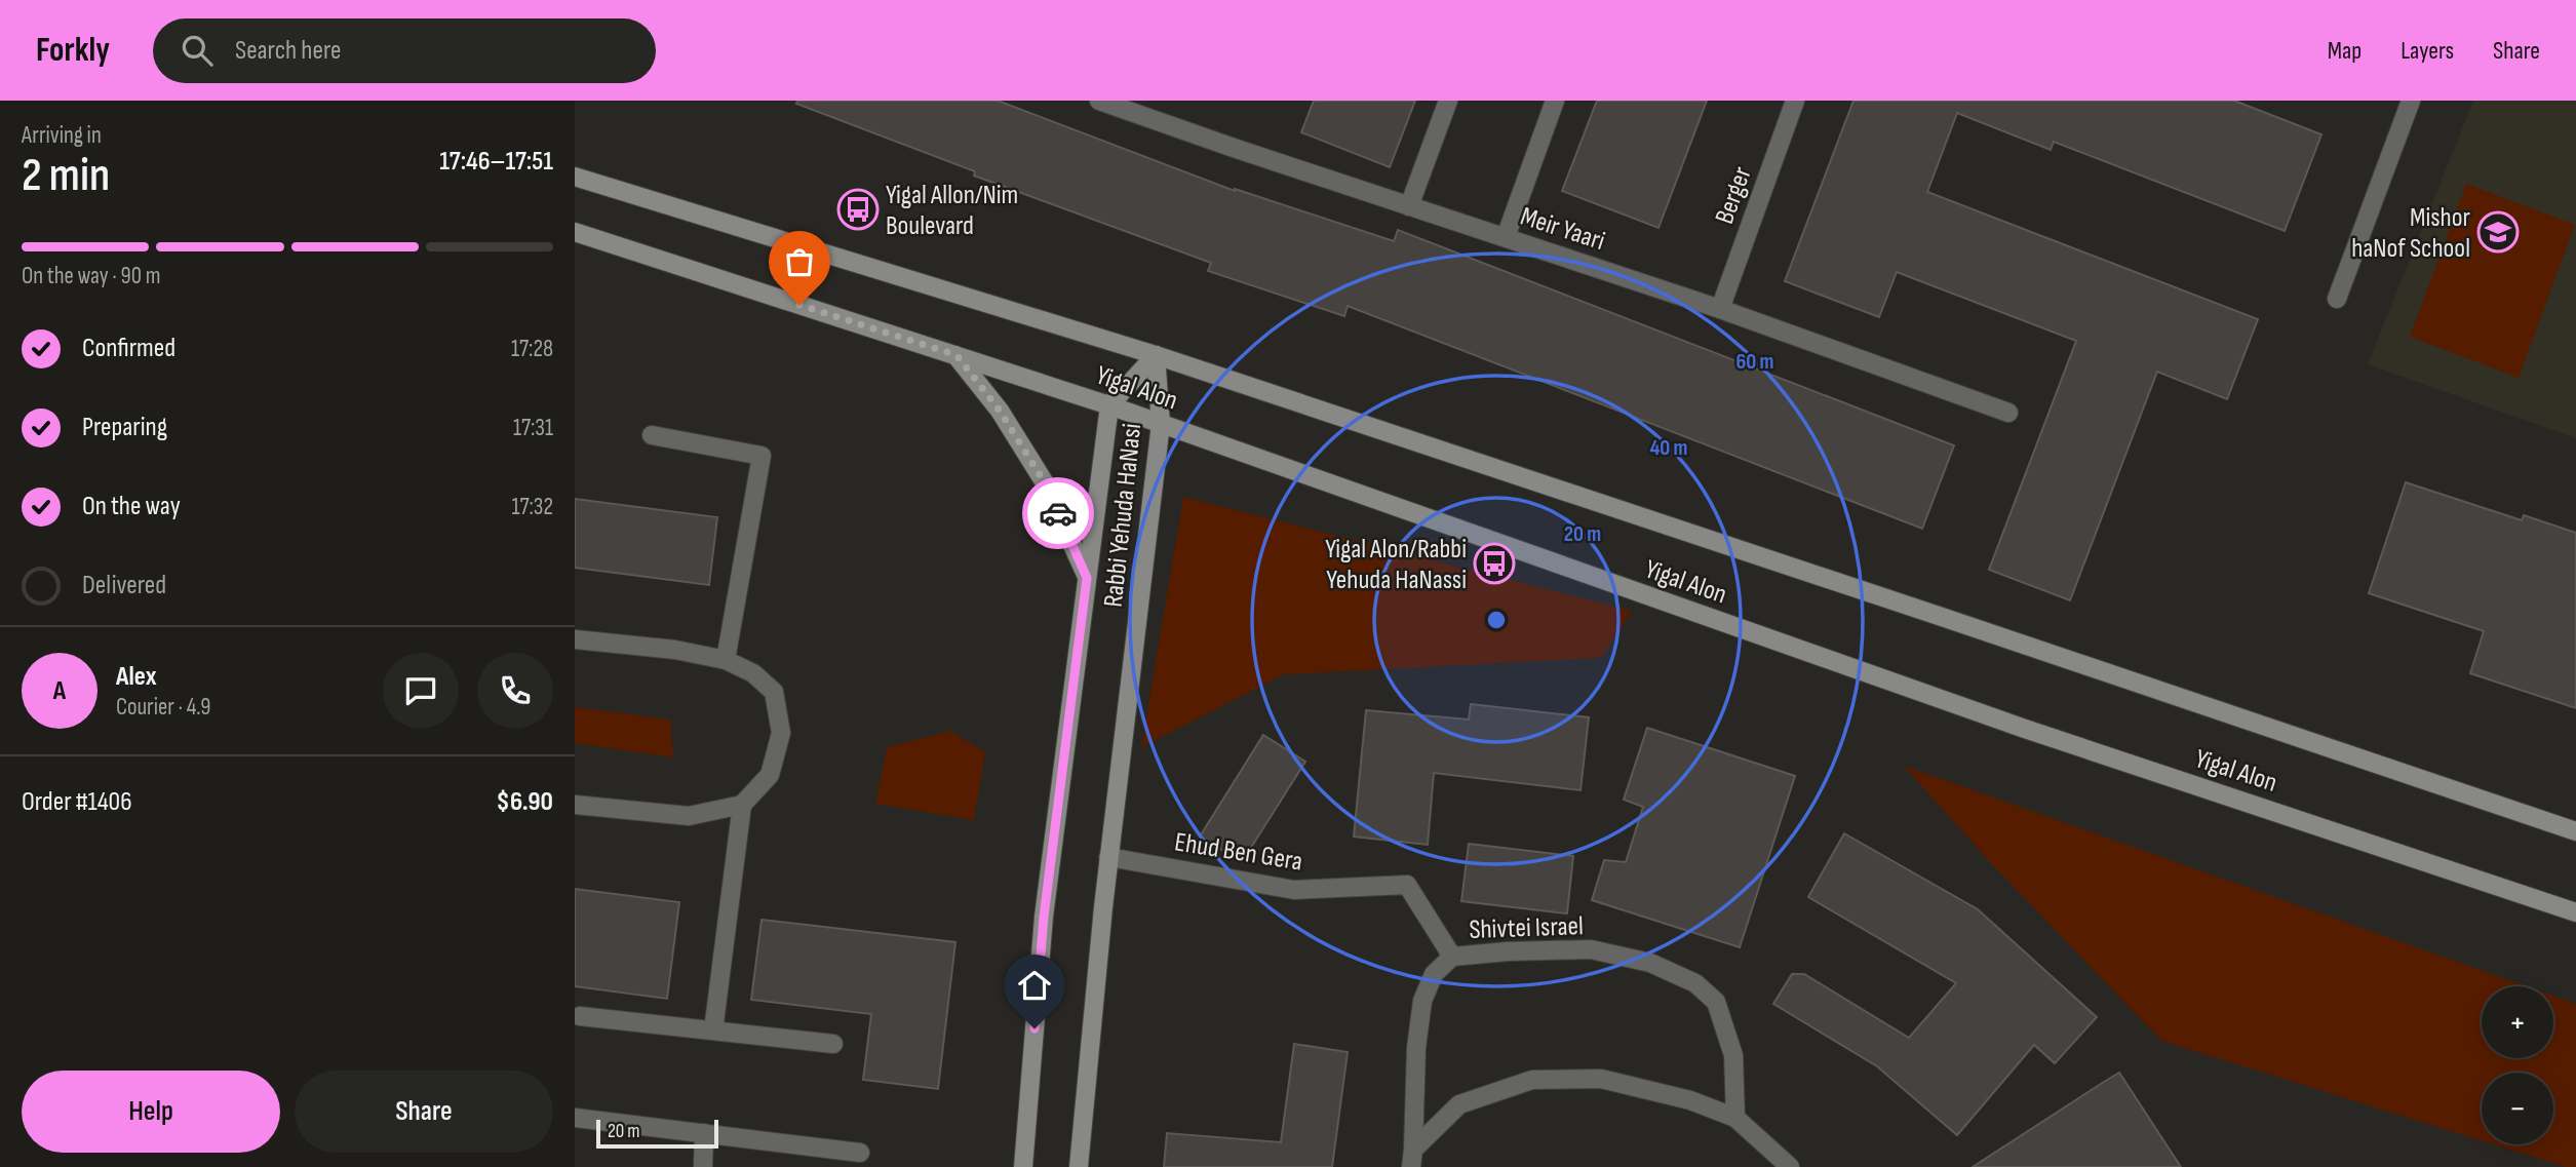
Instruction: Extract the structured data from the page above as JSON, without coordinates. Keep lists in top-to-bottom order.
{
  "streets": {
    "main road": ["Yigal Alon", "Rabbi Yehuda HaNasi"],
    "street": [
      "Berger",
      "Meir Yaari",
      "Ehud Ben Gera",
      "Shivtei Israel"
    ]
  },
  "crossings": [
    ["Berger", "Meir Yaari"],
    ["Yigal Alon", "Rabbi Yehuda HaNasi"],
    ["Rabbi Yehuda HaNasi", "Ehud Ben Gera"],
    ["Ehud Ben Gera", "Shivtei Israel"]
  ],
  "places": {
    "bus stop": ["Yigal Allon/Nim Boulevard", "Yigal Alon/Rabbi Yehuda HaNassi"],
    "school or university": ["Mishor haNof School"]
  },
  "scale_bar": "20 m",
  "page": {
    "header": "Forkly",
    "search": "Search here",
    "nav": ["Map", "Layers", "Share"],
    "heading": ["2 min", "Arriving in", "17:46–17:51"],
    "panel": [
      "Alex",
      "Courier · 4.9",
      "Order #1406",
      "$6.90"
    ],
    "bar": "On the way · 90 m",
    "list": [
      ["Confirmed", "17:28"],
      ["Preparing", "17:31"],
      ["On the way", "17:32"],
      "Delivered"
    ],
    "round": "A",
    "map_buttons": ["+", "−"],
    "buttons": ["Help", "Share"],
    "scale": "20 m"
  },
  "rings": ["60 m", "40 m", "20 m"]
}
